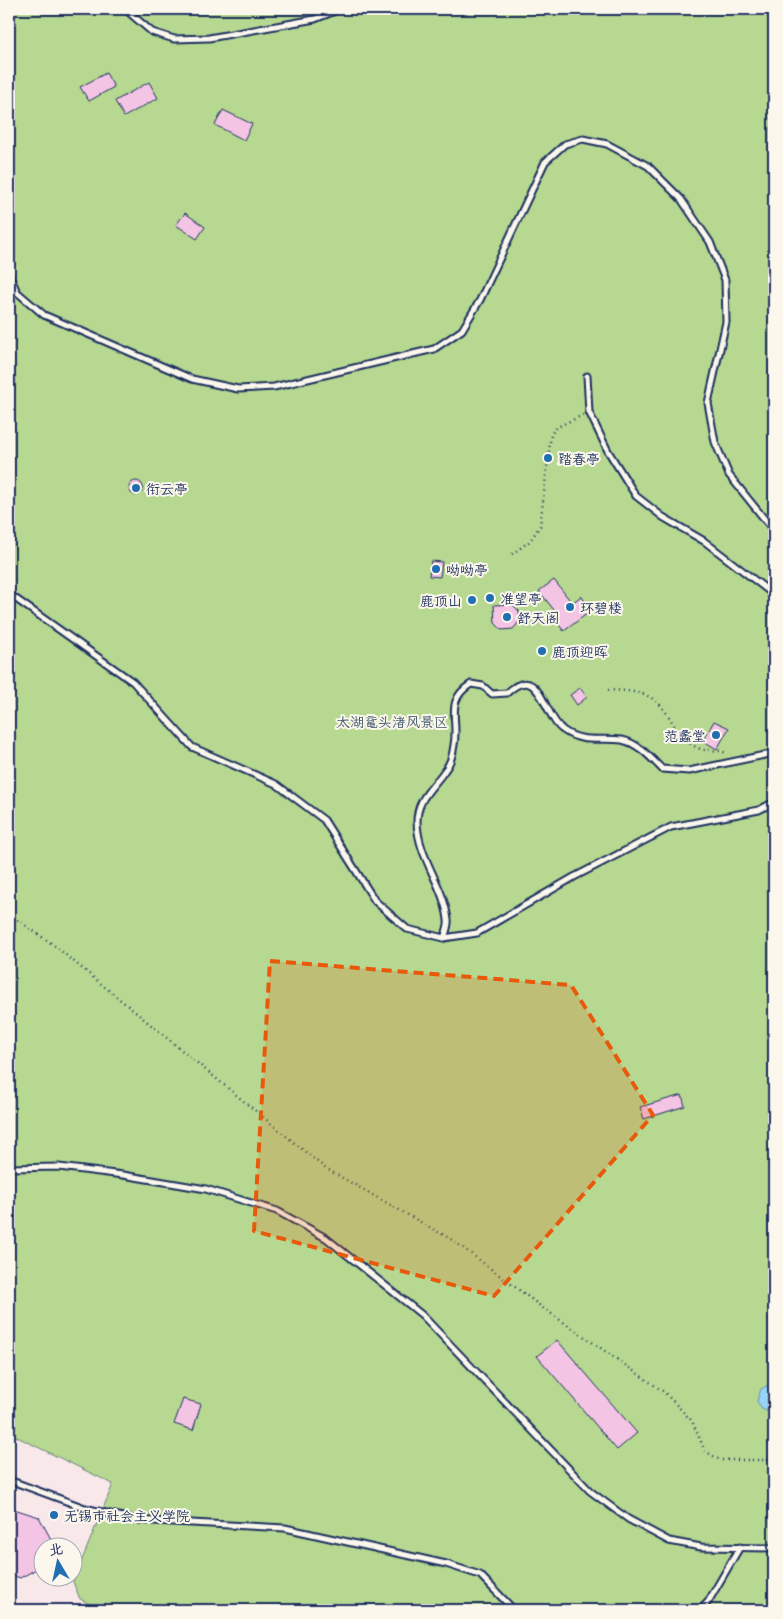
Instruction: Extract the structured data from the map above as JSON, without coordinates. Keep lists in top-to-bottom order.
{
  "parks": ["太湖鼋头渚风景区"],
  "places": [
    "踏春亭",
    "衔云亭",
    "呦呦亭",
    "准望亭",
    "鹿顶山",
    "环碧楼",
    "舒天阁",
    "鹿顶迎晖",
    "范蠡堂",
    "无锡市社会主义学院"
  ],
  "north": "top"
}
